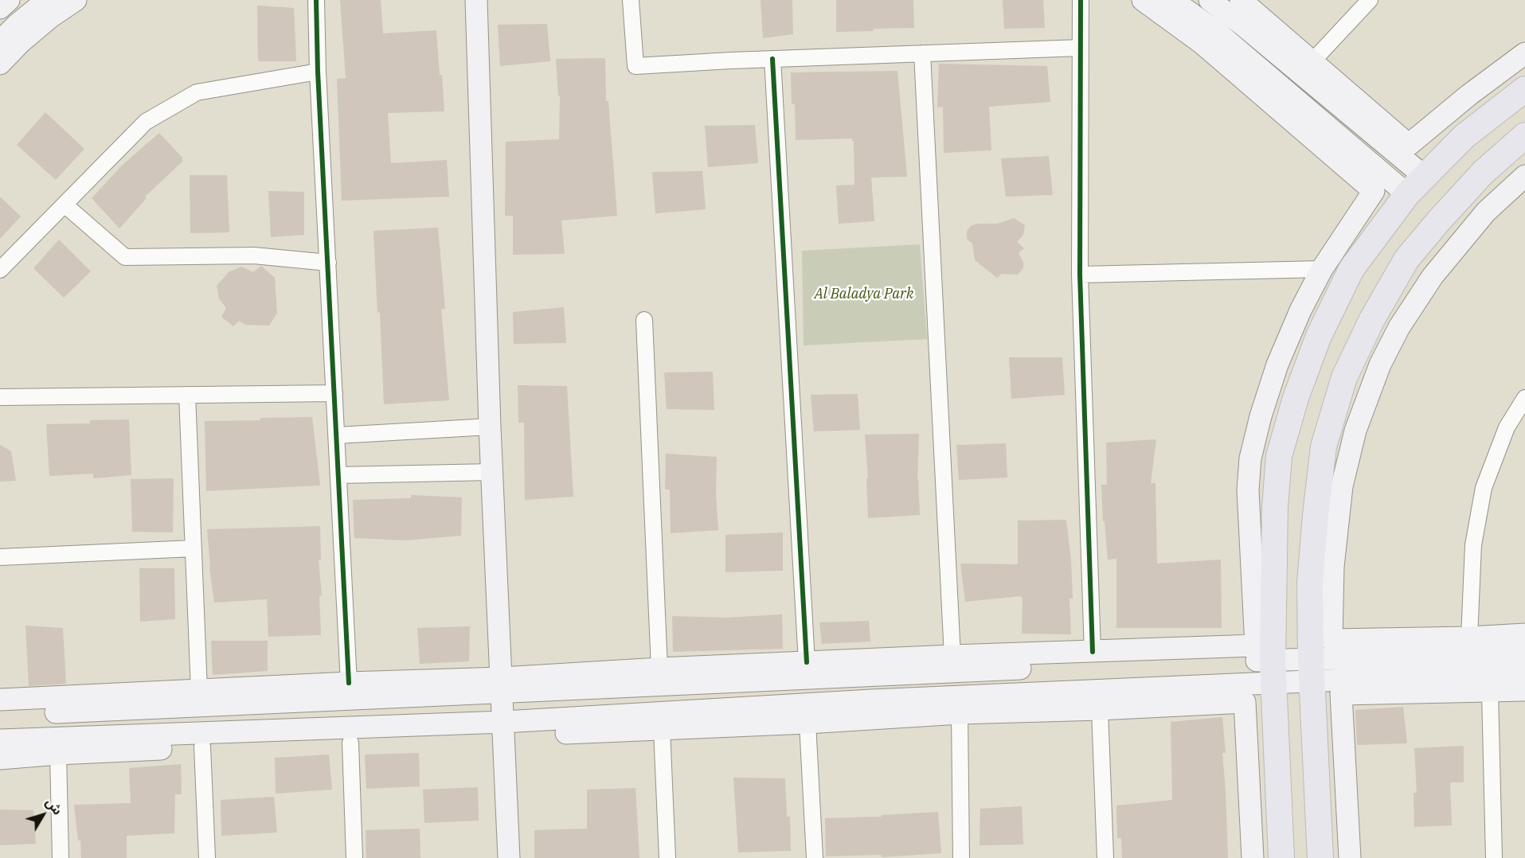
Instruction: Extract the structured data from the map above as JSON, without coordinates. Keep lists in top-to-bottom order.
{
  "parks": ["Al Baladya Park"],
  "north": "top right"
}
